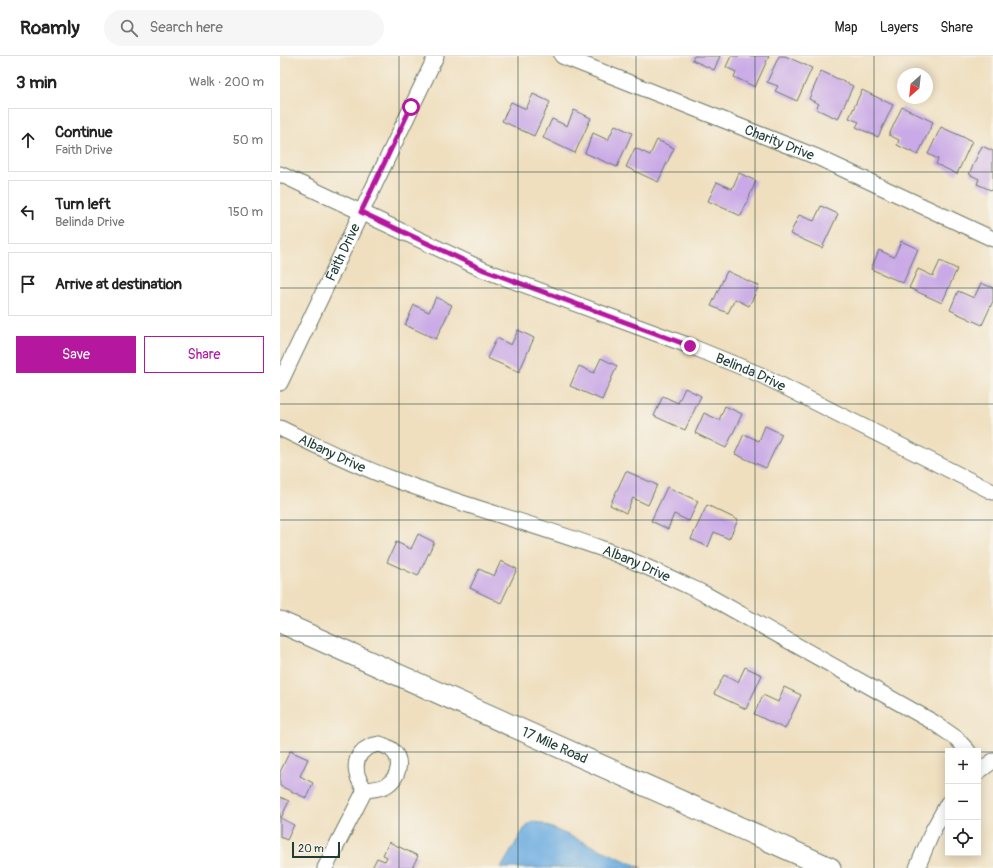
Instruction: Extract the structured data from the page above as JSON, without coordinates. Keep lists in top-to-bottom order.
{
  "streets": {
    "main road": ["17 Mile Road"],
    "street": [
      "Charity Drive",
      "Faith Drive",
      "Belinda Drive",
      "Albany Drive"
    ]
  },
  "crossings": [
    ["Faith Drive", "Belinda Drive"]
  ],
  "scale_bar": "20 m",
  "north": "bottom left",
  "page": {
    "header": "Roamly",
    "search": "Search here",
    "nav": ["Map", "Layers", "Share"],
    "heading": ["3 min", "Walk · 200 m"],
    "list": [
      ["Continue", "Faith Drive", "50 m"],
      ["Turn left", "Belinda Drive", "150 m"],
      "Arrive at destination"
    ],
    "buttons": ["Save", "Share"],
    "map_buttons": ["+", "−"],
    "scale": "20 m"
  }
}
